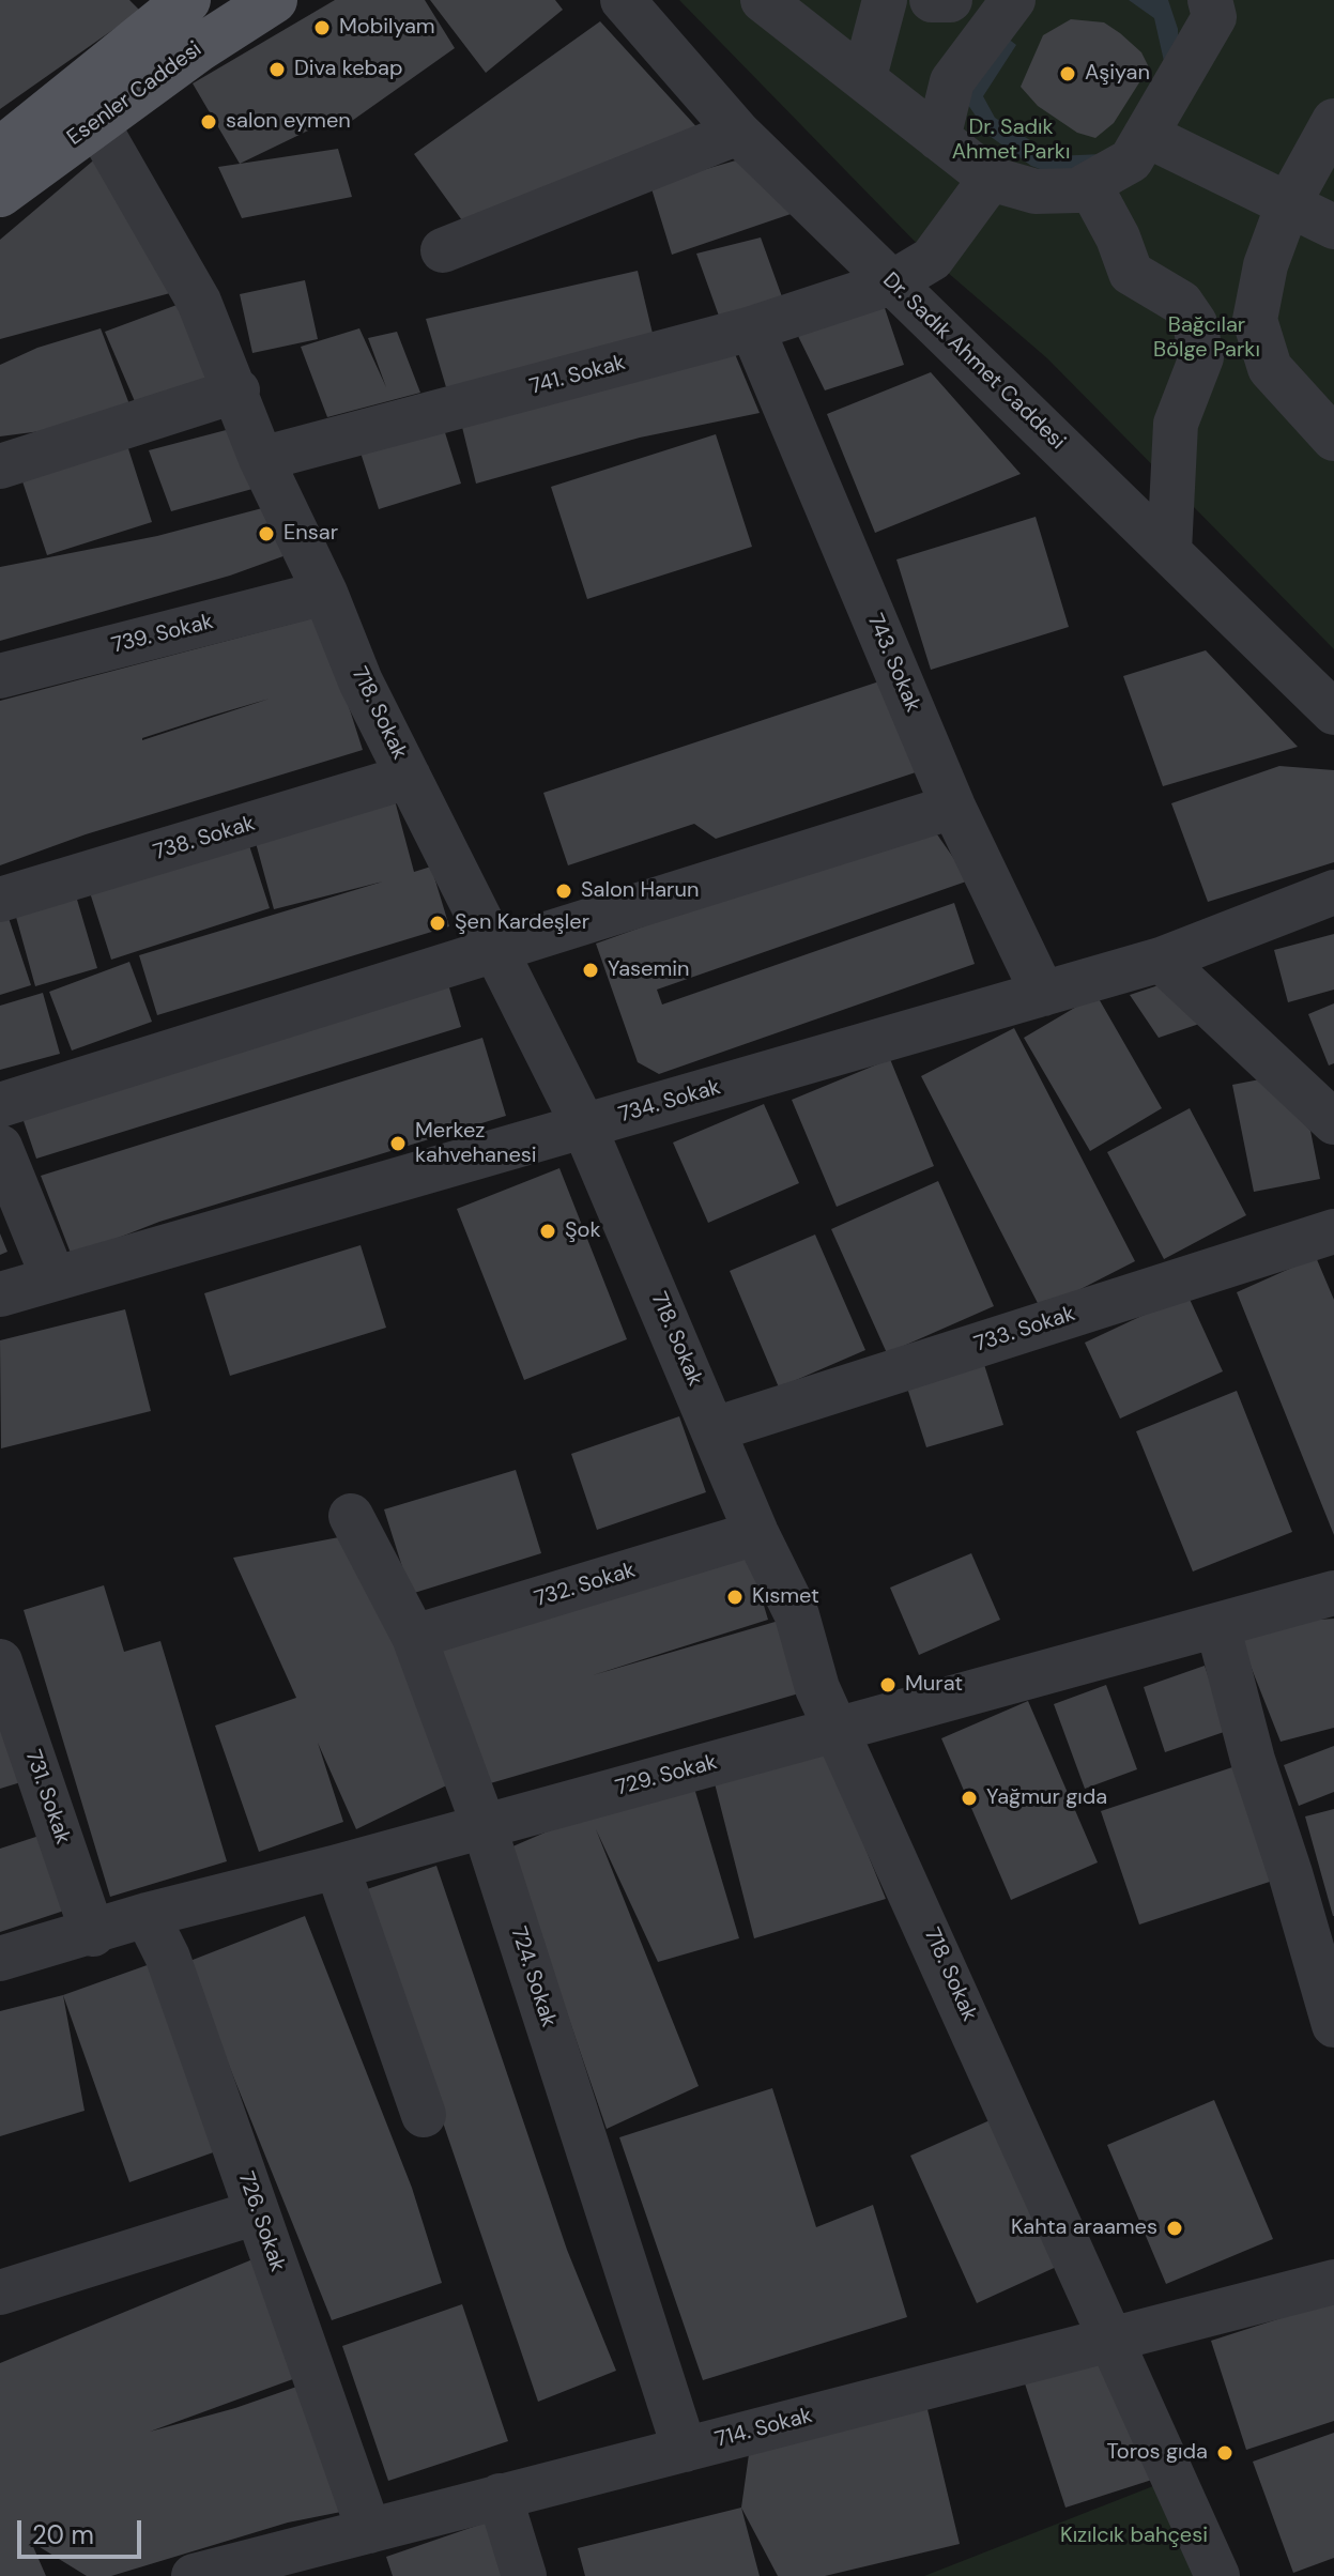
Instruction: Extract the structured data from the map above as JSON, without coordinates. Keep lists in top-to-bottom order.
{
  "streets": {
    "main road": ["Esenler Caddesi"],
    "street": [
      "Dr. Sadık Ahmet Caddesi",
      "741. Sokak",
      "739. Sokak",
      "743. Sokak",
      "718. Sokak",
      "738. Sokak",
      "734. Sokak",
      "733. Sokak",
      "732. Sokak",
      "729. Sokak",
      "731. Sokak",
      "724. Sokak",
      "726. Sokak",
      "714. Sokak"
    ]
  },
  "crossings": [
    ["Esenler Caddesi", "718. Sokak"],
    ["Dr. Sadık Ahmet Caddesi", "741. Sokak"],
    ["741. Sokak", "743. Sokak"],
    ["741. Sokak", "718. Sokak"],
    ["739. Sokak", "718. Sokak"],
    ["743. Sokak", "734. Sokak"],
    ["718. Sokak", "738. Sokak"],
    ["718. Sokak", "734. Sokak"],
    ["718. Sokak", "733. Sokak"],
    ["718. Sokak", "732. Sokak"],
    ["718. Sokak", "729. Sokak"],
    ["718. Sokak", "714. Sokak"],
    ["732. Sokak", "724. Sokak"],
    ["729. Sokak", "731. Sokak"],
    ["729. Sokak", "724. Sokak"],
    ["729. Sokak", "726. Sokak"],
    ["724. Sokak", "714. Sokak"],
    ["726. Sokak", "714. Sokak"]
  ],
  "parks": ["Dr. Sadık Ahmet Parkı", "Bağcılar Bölge Parkı", "Kızılcık bahçesi"],
  "places": [
    "Mobilyam",
    "Diva kebap",
    "Aşiyan",
    "salon eymen",
    "Ensar",
    "Salon Harun",
    "Şen Kardeşler",
    "Yasemin",
    "Merkez kahvehanesi",
    "Şok",
    "Kısmet",
    "Murat",
    "Yağmur gıda",
    "Kahta araames",
    "Toros gıda"
  ],
  "scale_bar": "20 m"
}
